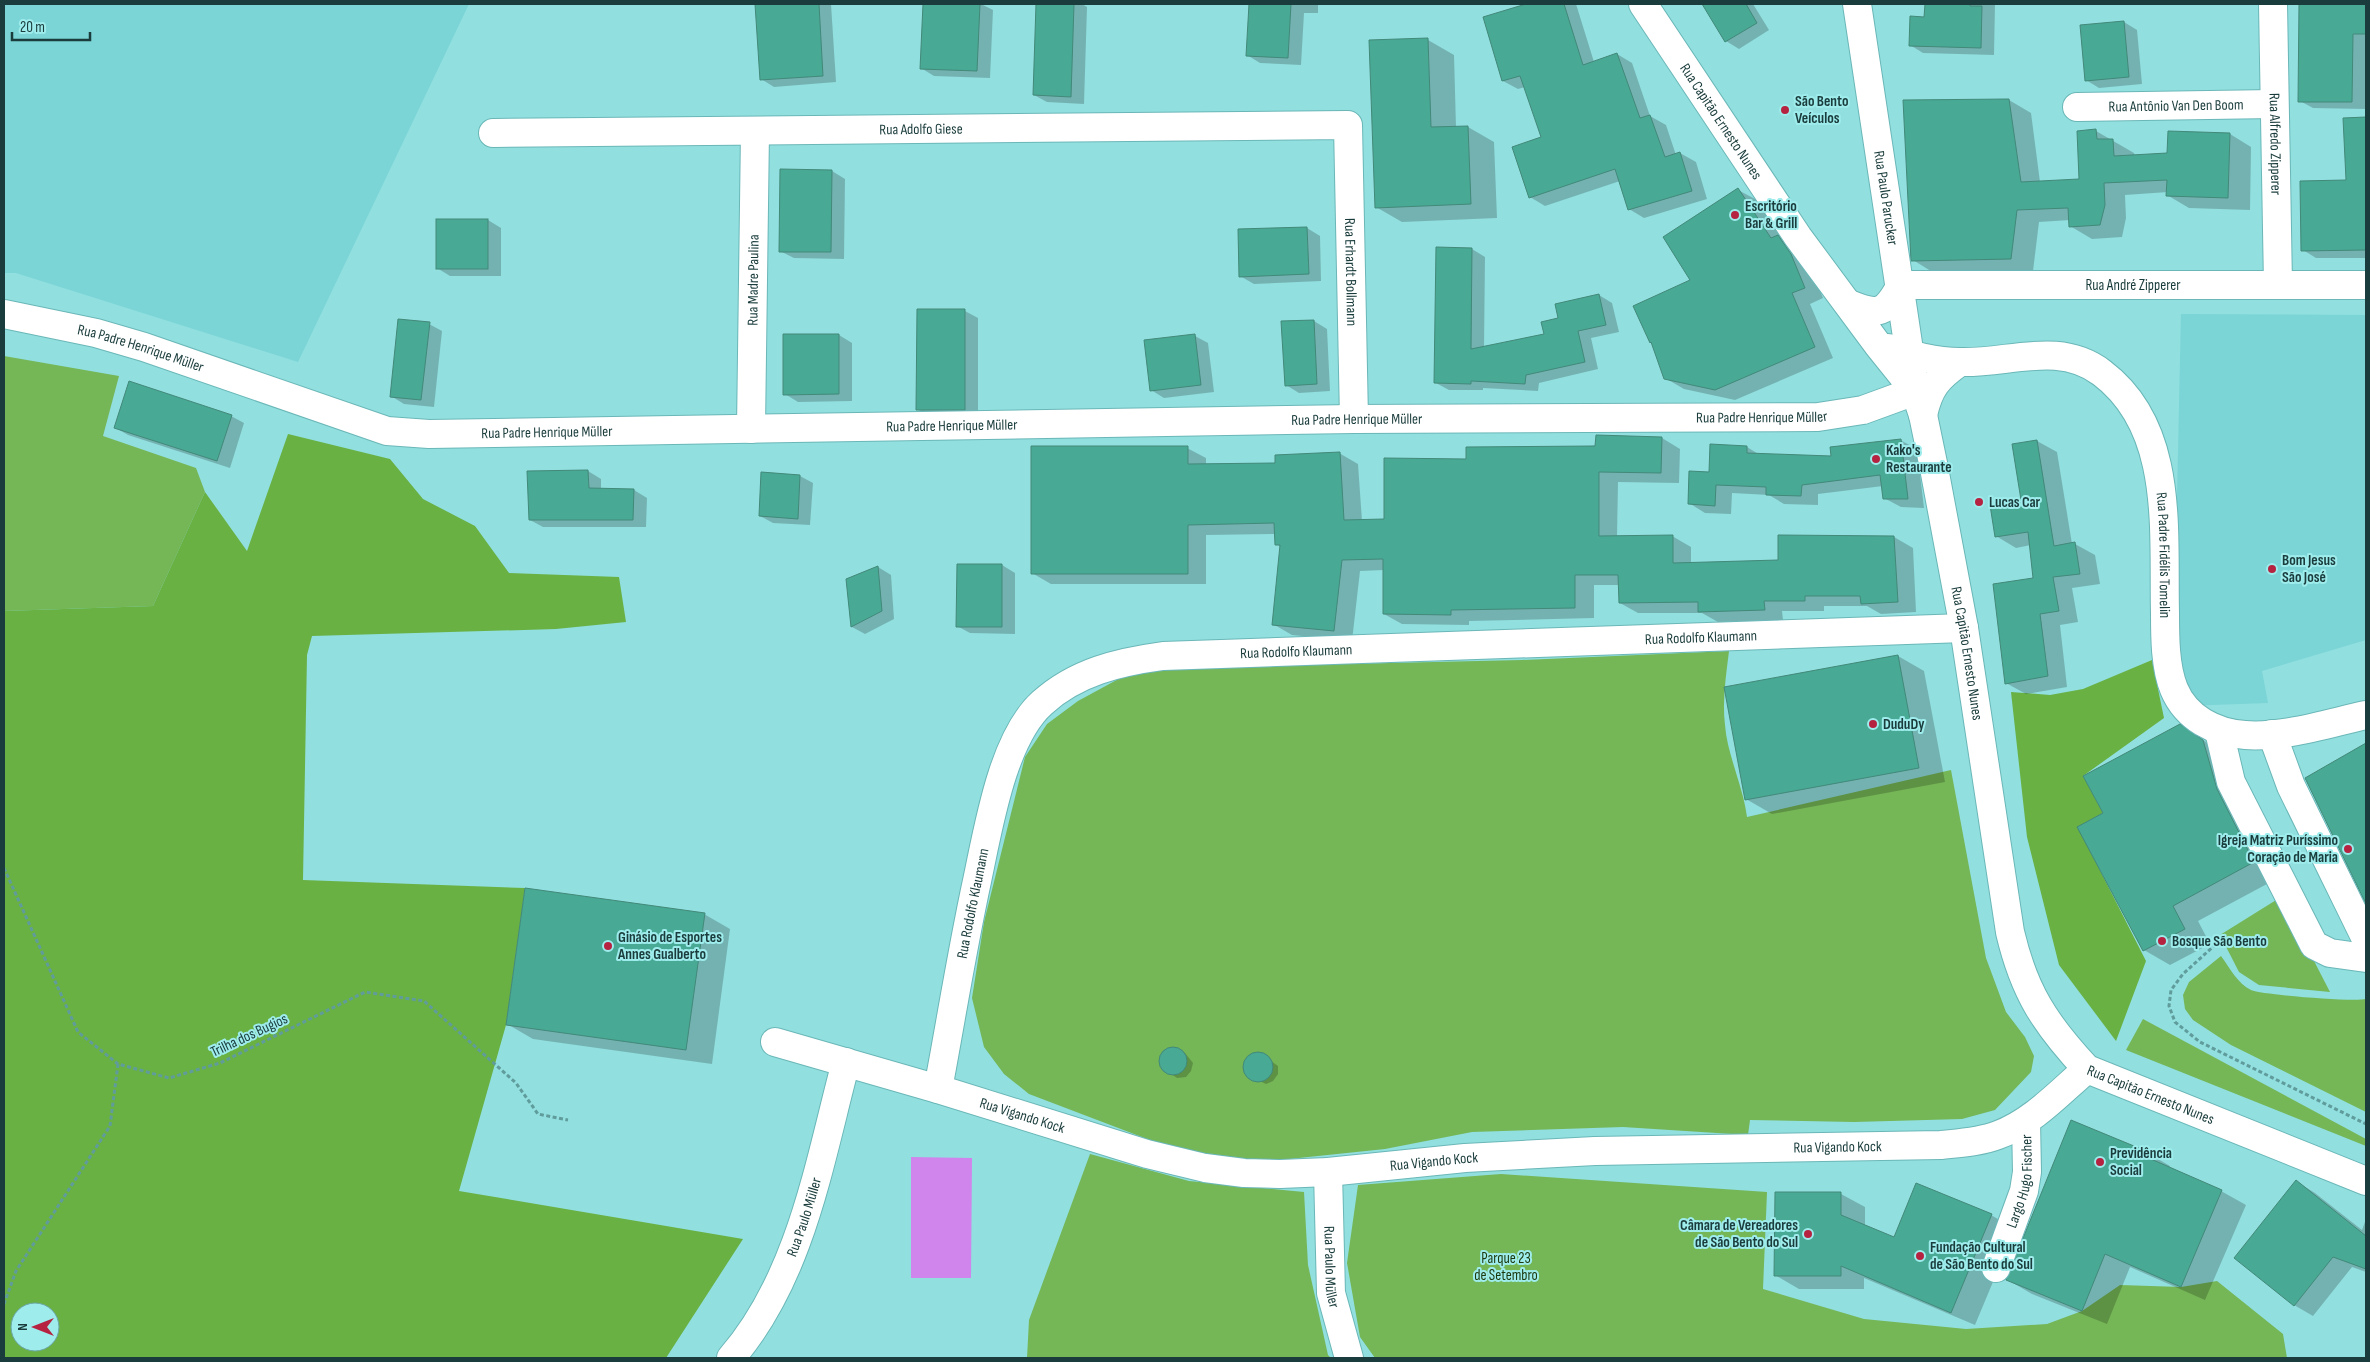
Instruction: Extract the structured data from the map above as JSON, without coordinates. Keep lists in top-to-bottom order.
{
  "streets": {
    "street": [
      "Rua Antônio Van Den Boom",
      "Rua Capitão Ernesto Nunes",
      "Rua Adolfo Giese",
      "Rua Alfredo Zipperer",
      "Rua Paulo Parucker",
      "Rua Erhardt Bollmann",
      "Rua Madre Paulina",
      "Rua André Zipperer",
      "Rua Padre Henrique Müller",
      "Rua Padre Fidélis Tomelin",
      "Rua Rodolfo Klaumann",
      "Rua Vigando Kock",
      "Largo Hugo Fischer",
      "Rua Paulo Müller"
    ],
    "path": ["Trilha dos Bugios"]
  },
  "crossings": [
    ["Rua Antônio Van Den Boom", "Rua Alfredo Zipperer"],
    ["Rua Capitão Ernesto Nunes", "Rua Paulo Parucker"],
    ["Rua Capitão Ernesto Nunes", "Rua Padre Henrique Müller"],
    ["Rua Capitão Ernesto Nunes", "Rua Padre Fidélis Tomelin"],
    ["Rua Capitão Ernesto Nunes", "Rua Rodolfo Klaumann"],
    ["Rua Capitão Ernesto Nunes", "Rua Vigando Kock"],
    ["Rua Adolfo Giese", "Rua Erhardt Bollmann"],
    ["Rua Adolfo Giese", "Rua Madre Paulina"],
    ["Rua Alfredo Zipperer", "Rua André Zipperer"],
    ["Rua Paulo Parucker", "Rua André Zipperer"],
    ["Rua Paulo Parucker", "Rua Padre Henrique Müller"],
    ["Rua Paulo Parucker", "Rua Padre Fidélis Tomelin"],
    ["Rua Erhardt Bollmann", "Rua Padre Henrique Müller"],
    ["Rua Madre Paulina", "Rua Padre Henrique Müller"],
    ["Rua Rodolfo Klaumann", "Rua Vigando Kock"],
    ["Rua Vigando Kock", "Largo Hugo Fischer"],
    ["Rua Vigando Kock", "Rua Paulo Müller"]
  ],
  "parks": ["Parque 23 de Setembro"],
  "places": [
    "São Bento Veículos",
    "Escritório Bar & Grill",
    "Kako's Restaurante",
    "Lucas Car",
    "Bom Jesus São José",
    "DuduDy",
    "Igreja Matriz Puríssimo Coração de Maria",
    "Bosque São Bento",
    "Ginásio de Esportes Annes Gualberto",
    "Previdência Social",
    "Câmara de Vereadores de São Bento do Sul",
    "Fundação Cultural de São Bento do Sul"
  ],
  "scale_bar": "20 m",
  "north": "left"
}
